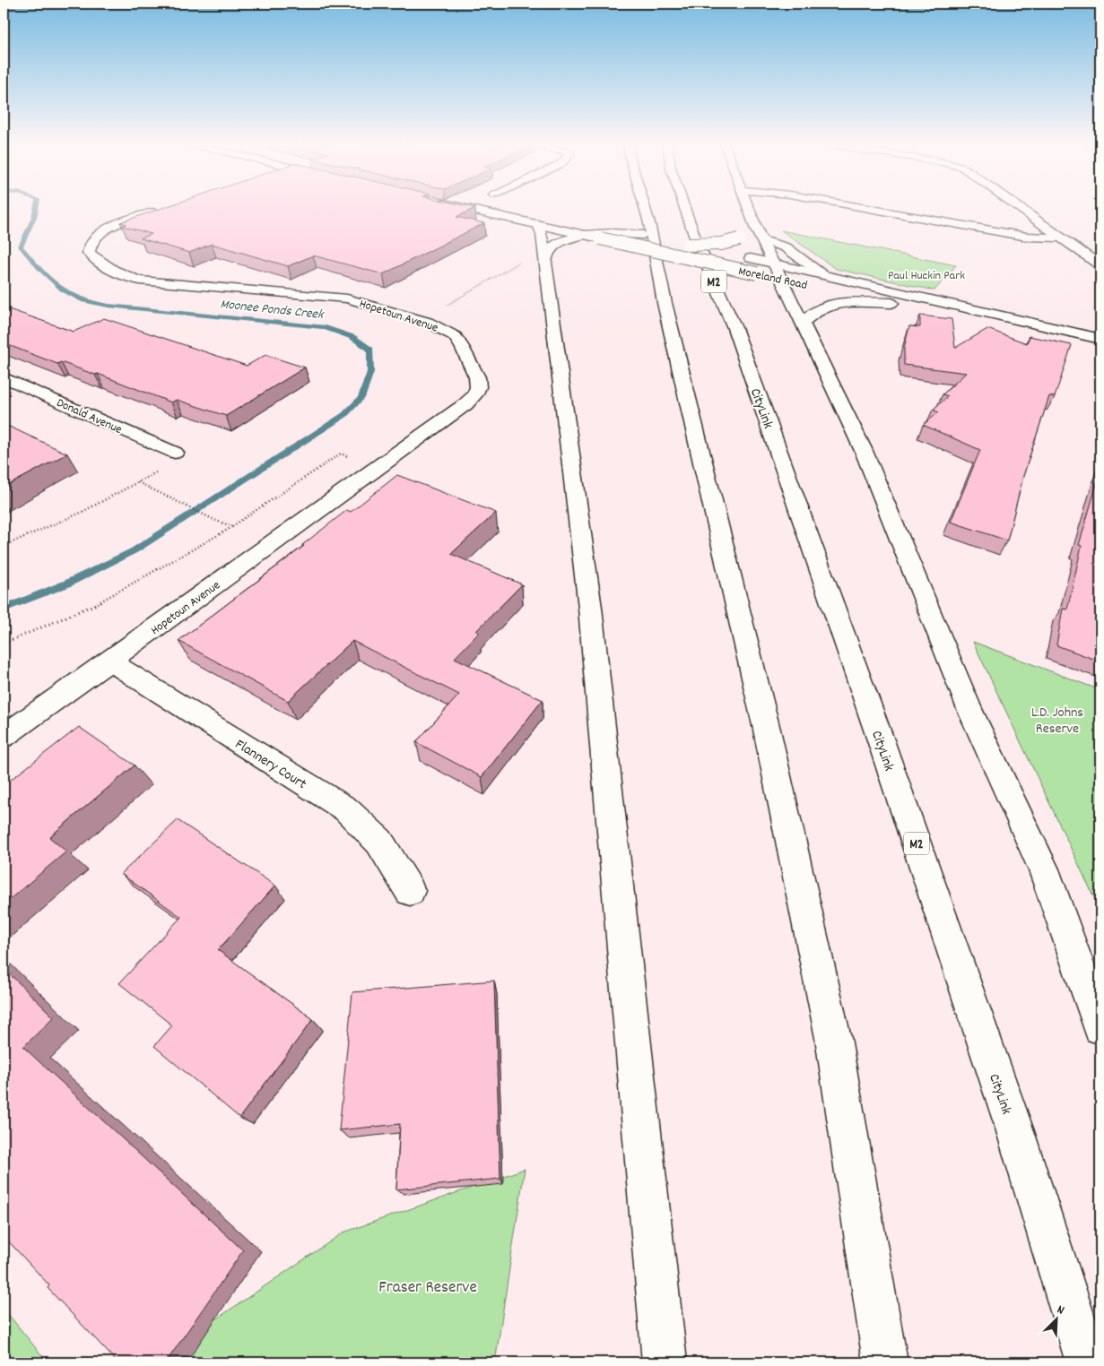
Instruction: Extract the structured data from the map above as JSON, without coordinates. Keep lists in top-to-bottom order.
{
  "streets": {
    "main road": [
      "Moreland Road",
      "M2",
      "Hopetoun Avenue",
      "CityLink",
      "Donald Avenue",
      "Flannery Court"
    ]
  },
  "crossings": [
    ["Hopetoun Avenue", "Flannery Court"]
  ],
  "water": ["Moonee Ponds Creek"],
  "parks": ["Paul Huckin Park", "L.D. Johns Reserve", "Fraser Reserve"],
  "north": "top right"
}
